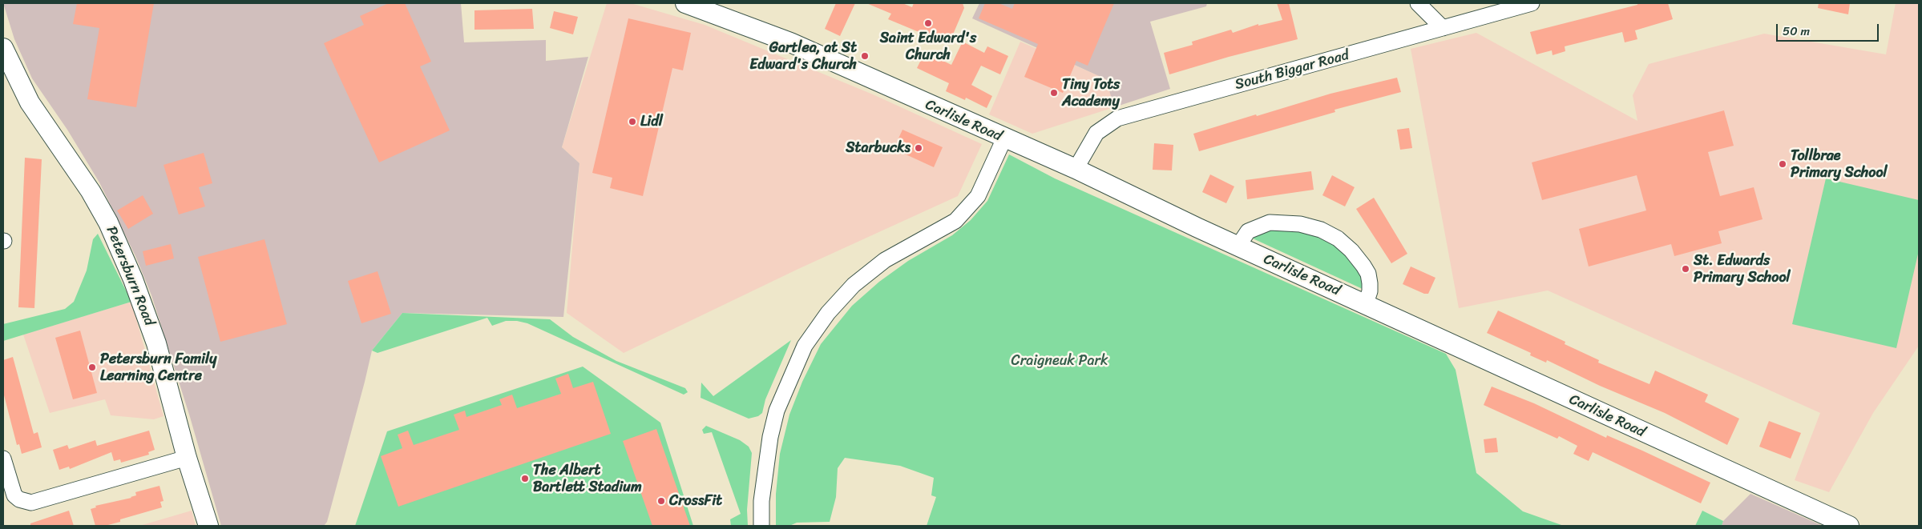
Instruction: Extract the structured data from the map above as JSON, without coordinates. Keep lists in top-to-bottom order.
{
  "streets": {
    "main road": ["Carlisle Road", "Petersburn Road"],
    "street": ["South Biggar Road"]
  },
  "crossings": [
    ["South Biggar Road", "Carlisle Road"]
  ],
  "parks": ["Craigneuk Park"],
  "places": [
    "Saint Edward's Church",
    "Gartlea, at St Edward's Church",
    "Tiny Tots Academy",
    "Lidl",
    "Starbucks",
    "Tollbrae Primary School",
    "St. Edwards Primary School",
    "Petersburn Family Learning Centre",
    "The Albert Bartlett Stadium",
    "CrossFit"
  ],
  "scale_bar": "50 m"
}
